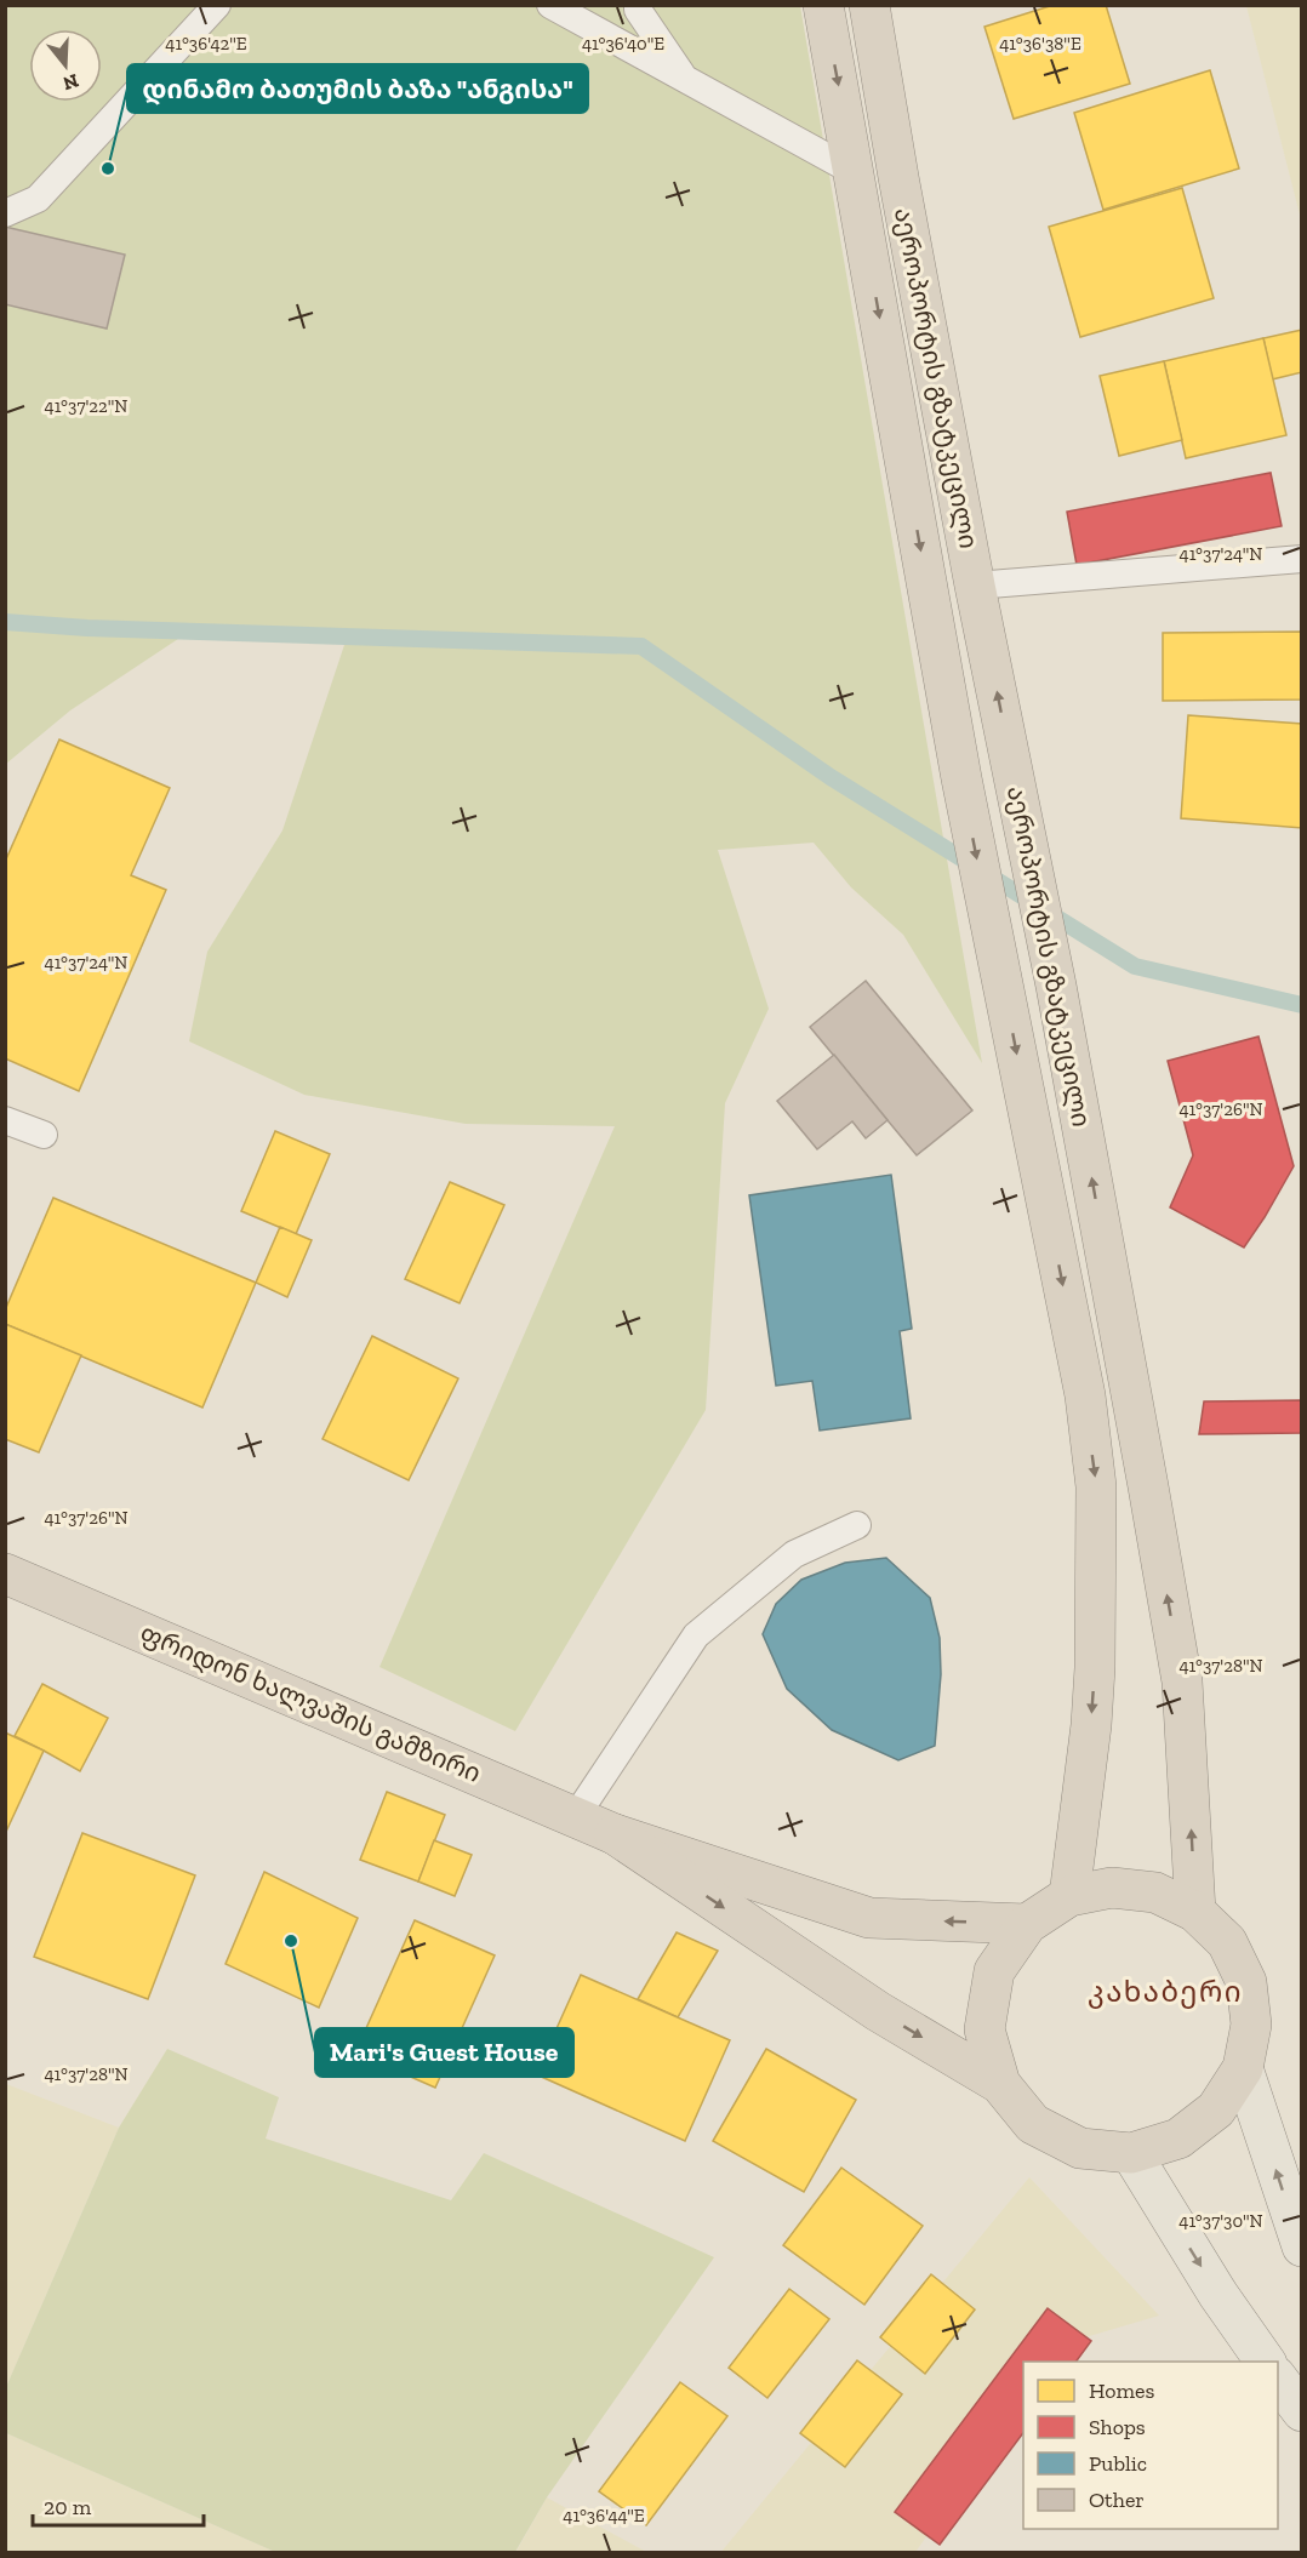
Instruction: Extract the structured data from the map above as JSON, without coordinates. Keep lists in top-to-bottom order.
{
  "streets": {
    "highway": ["აეროპორტის გზატკეცილი", "ფრიდონ ხალვაშის გამზირი"]
  },
  "districts": ["კახაბერი"],
  "places": ["დინამო ბათუმის ბაზა \"ანგისა\"", "Mari's Guest House"],
  "legend": [
    "Homes",
    "Shops",
    "Public",
    "Other"
  ],
  "scale_bar": "20 m",
  "north": "bottom",
  "coordinates": [
    "41°36'42\"E",
    "41°36'40\"E",
    "41°36'38\"E",
    "41°37'22\"N",
    "41°37'24\"N",
    "41°37'26\"N",
    "41°37'28\"N",
    "41°37'30\"N",
    "41°36'44\"E"
  ]
}
